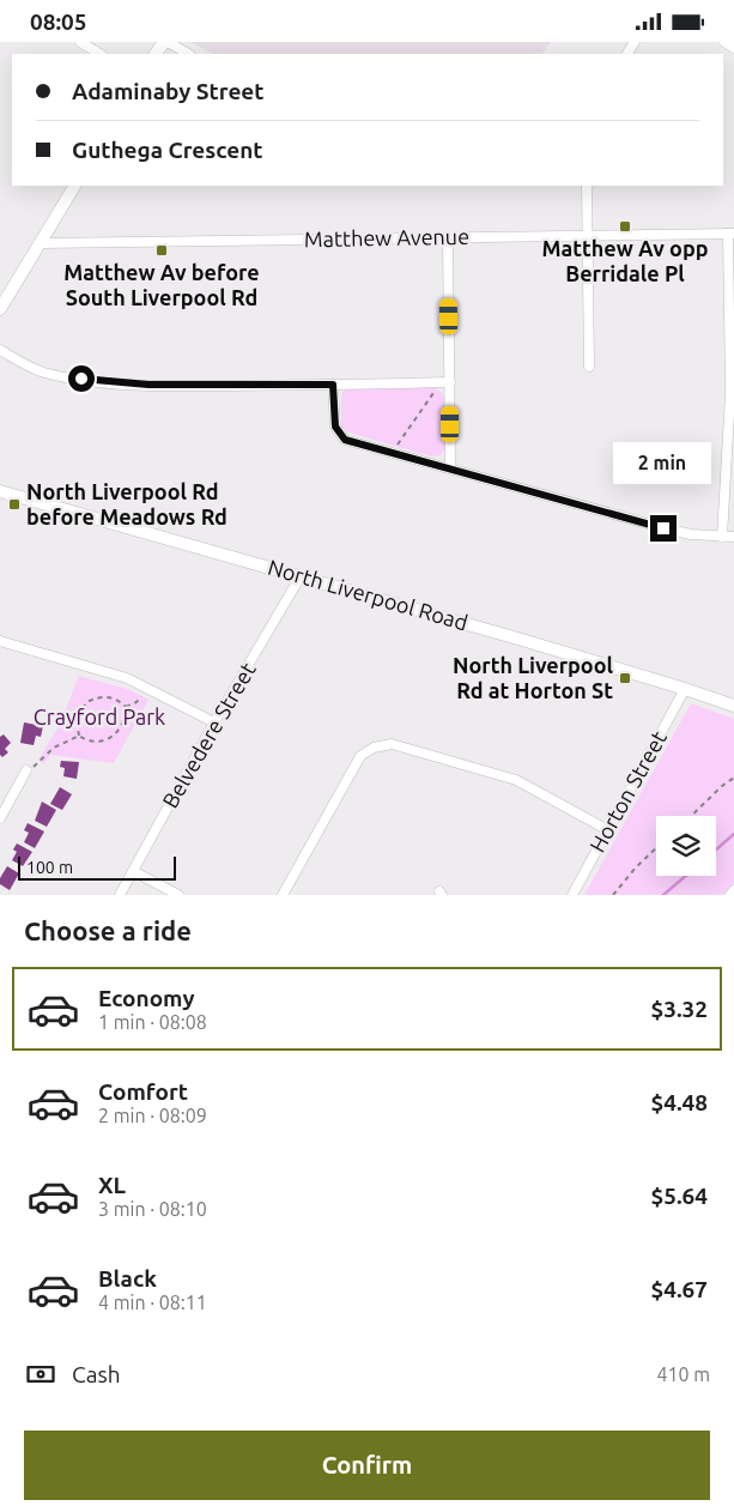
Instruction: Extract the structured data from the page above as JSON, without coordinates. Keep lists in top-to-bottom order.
{
  "streets": {
    "main road": ["North Liverpool Road"],
    "street": ["Matthew Avenue", "Belvedere Street", "Horton Street"]
  },
  "crossings": [
    ["North Liverpool Road", "Belvedere Street"],
    ["North Liverpool Road", "Horton Street"]
  ],
  "parks": ["Crayford Park"],
  "places": {
    "transit": [
      "Matthew Av opp Berridale Pl",
      "Matthew Av before South Liverpool Rd",
      "North Liverpool Rd before Meadows Rd",
      "North Liverpool Rd at Horton St"
    ]
  },
  "scale_bar": "100 m",
  "page": {
    "status": "08:05",
    "banner": ["Adaminaby Street", "Guthega Crescent"],
    "bubble": "2 min",
    "scale": "100 m",
    "heading": "Choose a ride",
    "list": [
      {
        "name": "Economy",
        "note": "1 min · 08:08",
        "value": "$3.32"
      },
      {
        "name": "Comfort",
        "note": "2 min · 08:09",
        "value": "$4.48"
      },
      {
        "name": "XL",
        "note": "3 min · 08:10",
        "value": "$5.64"
      },
      {
        "name": "Black",
        "note": "4 min · 08:11",
        "value": "$4.67"
      }
    ],
    "pay": ["Cash", "410 m"],
    "buttons": "Confirm"
  }
}
